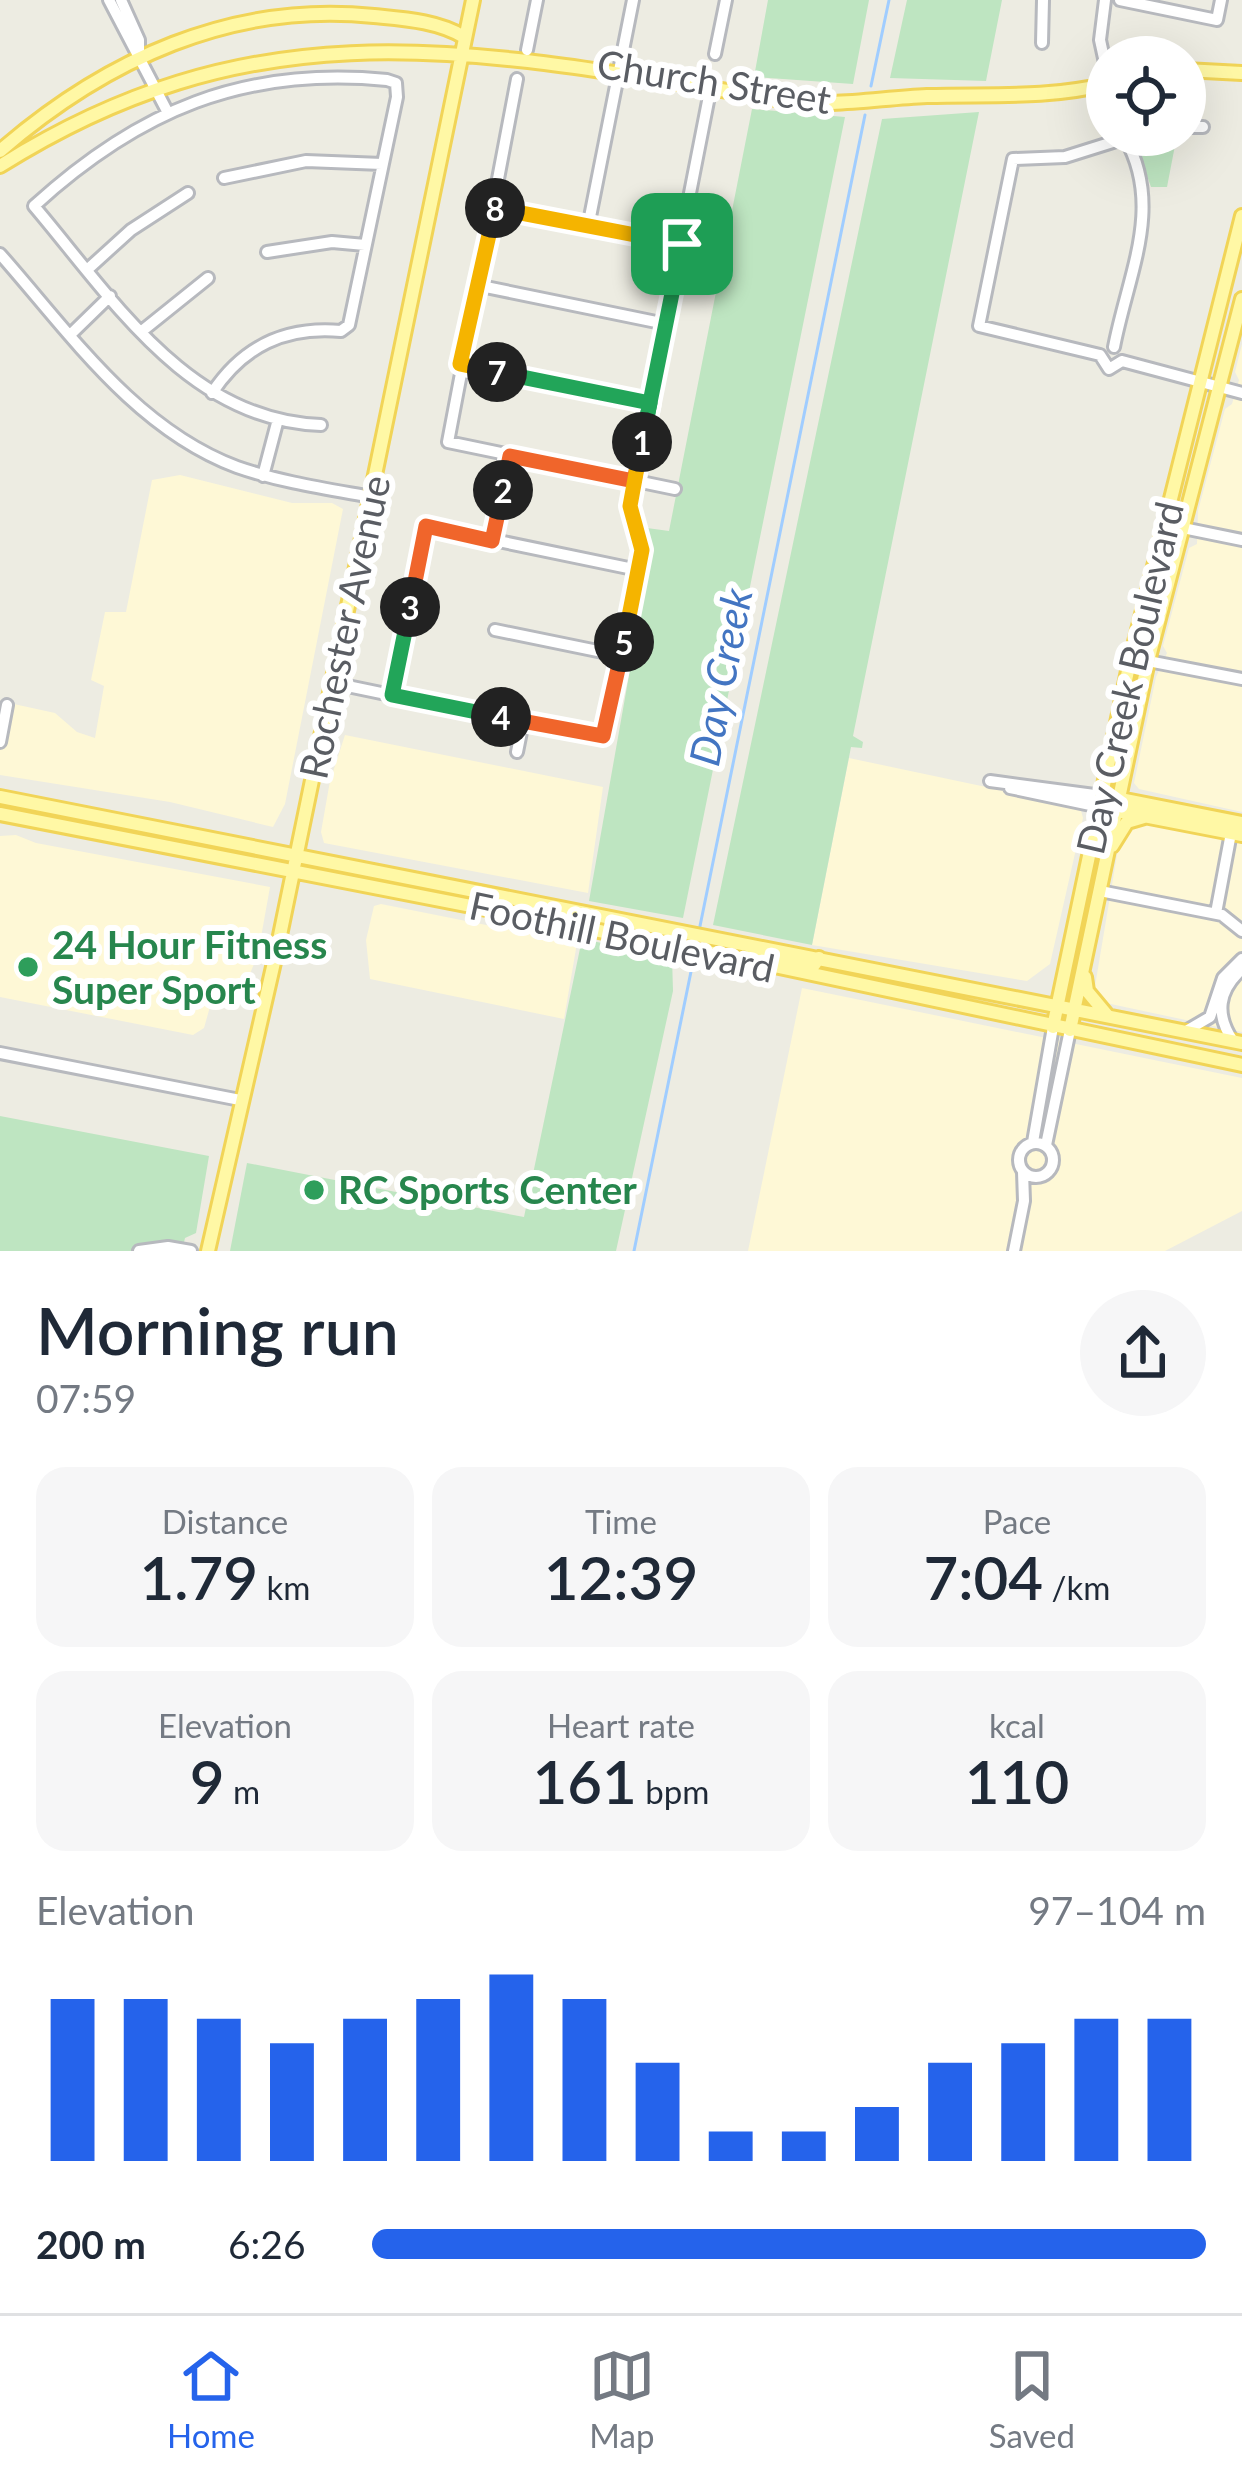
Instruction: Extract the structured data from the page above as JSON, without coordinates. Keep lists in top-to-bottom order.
{
  "streets": {
    "main road": [
      "Church Street",
      "Rochester Avenue",
      "Day Creek Boulevard",
      "Foothill Boulevard"
    ]
  },
  "crossings": [
    ["Church Street", "Rochester Avenue"],
    ["Rochester Avenue", "Foothill Boulevard"],
    ["Day Creek Boulevard", "Foothill Boulevard"]
  ],
  "water": ["Day Creek"],
  "places": ["24 Hour Fitness Super Sport", "RC Sports Center"],
  "page": {
    "pins": [
      "8",
      "7",
      "1",
      "2",
      "3",
      "5",
      "4"
    ],
    "heading": ["Morning run", "07:59"],
    "stats": [
      ["Distance", "1.79 km"],
      ["Time", "12:39"],
      ["Pace", "7:04 /km"],
      ["Elevation", "9 m"],
      ["Heart rate", "161 bpm"],
      ["kcal", "110"]
    ],
    "chart": ["Elevation", "97–104 m"],
    "list": [
      {
        "name": "200 m",
        "note": "6:26"
      }
    ],
    "tabs": ["Home", "Map", "Saved"]
  }
}
